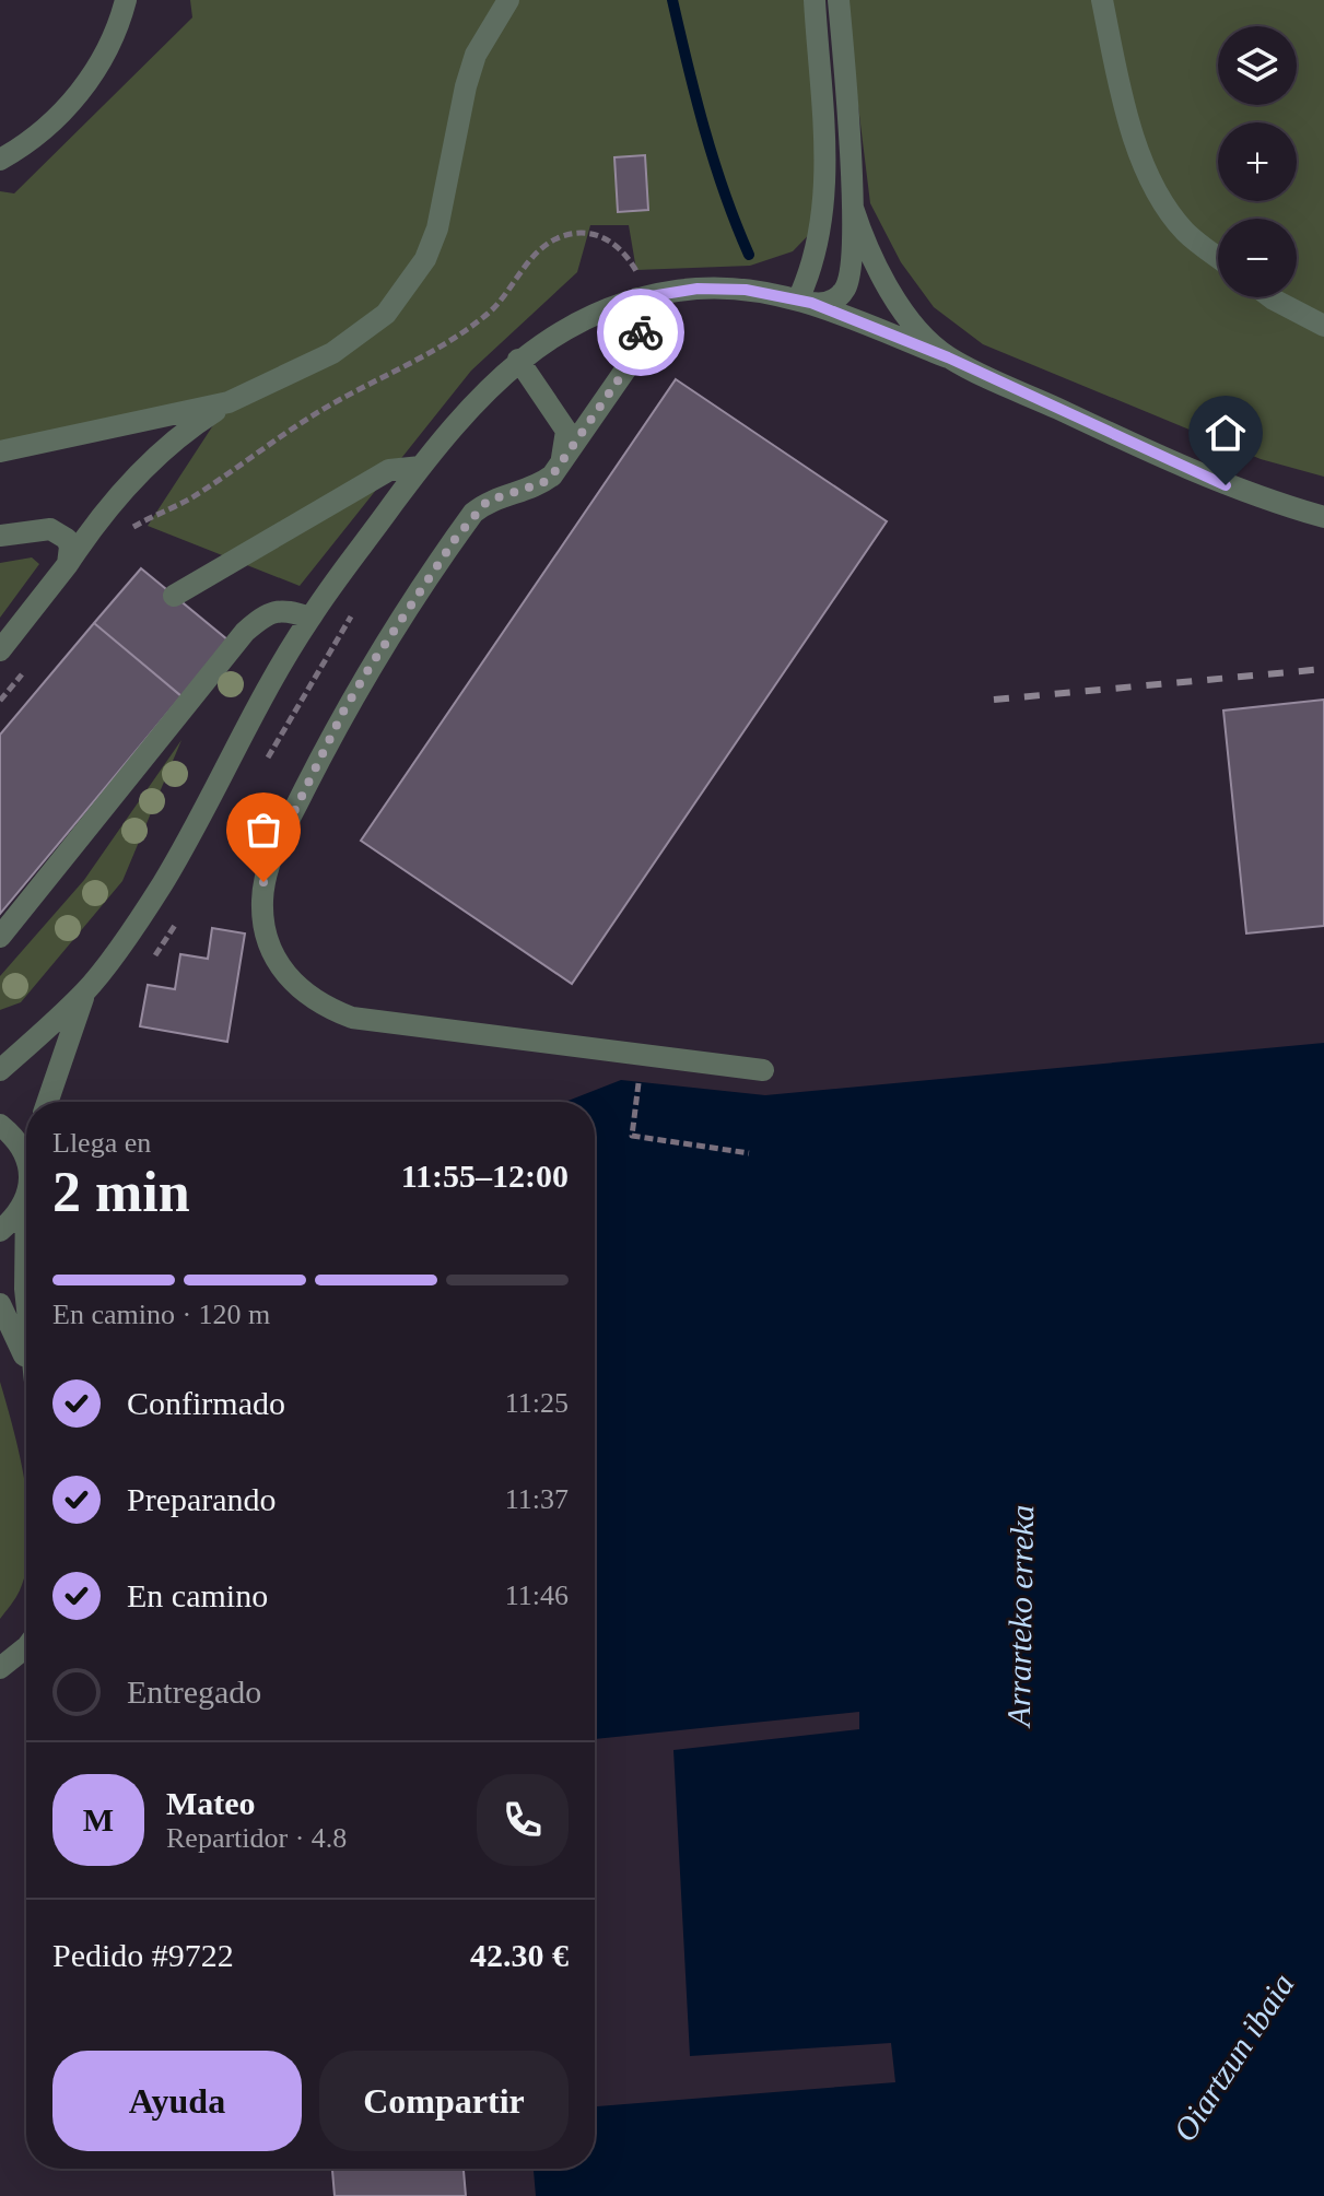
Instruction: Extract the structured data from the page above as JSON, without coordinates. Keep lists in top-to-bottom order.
{
  "water": ["Arrarteko erreka", "Oiartzun ibaia"],
  "page": {
    "map_buttons": ["+", "−"],
    "heading": ["2 min", "Llega en", "11:55–12:00"],
    "panel": [
      "Mateo",
      "Repartidor · 4.8",
      "Pedido #9722",
      "42.30 €"
    ],
    "bar": "En camino · 120 m",
    "list": [
      ["Confirmado", "11:25"],
      ["Preparando", "11:37"],
      ["En camino", "11:46"],
      "Entregado"
    ],
    "round": "M",
    "buttons": ["Ayuda", "Compartir"]
  }
}
